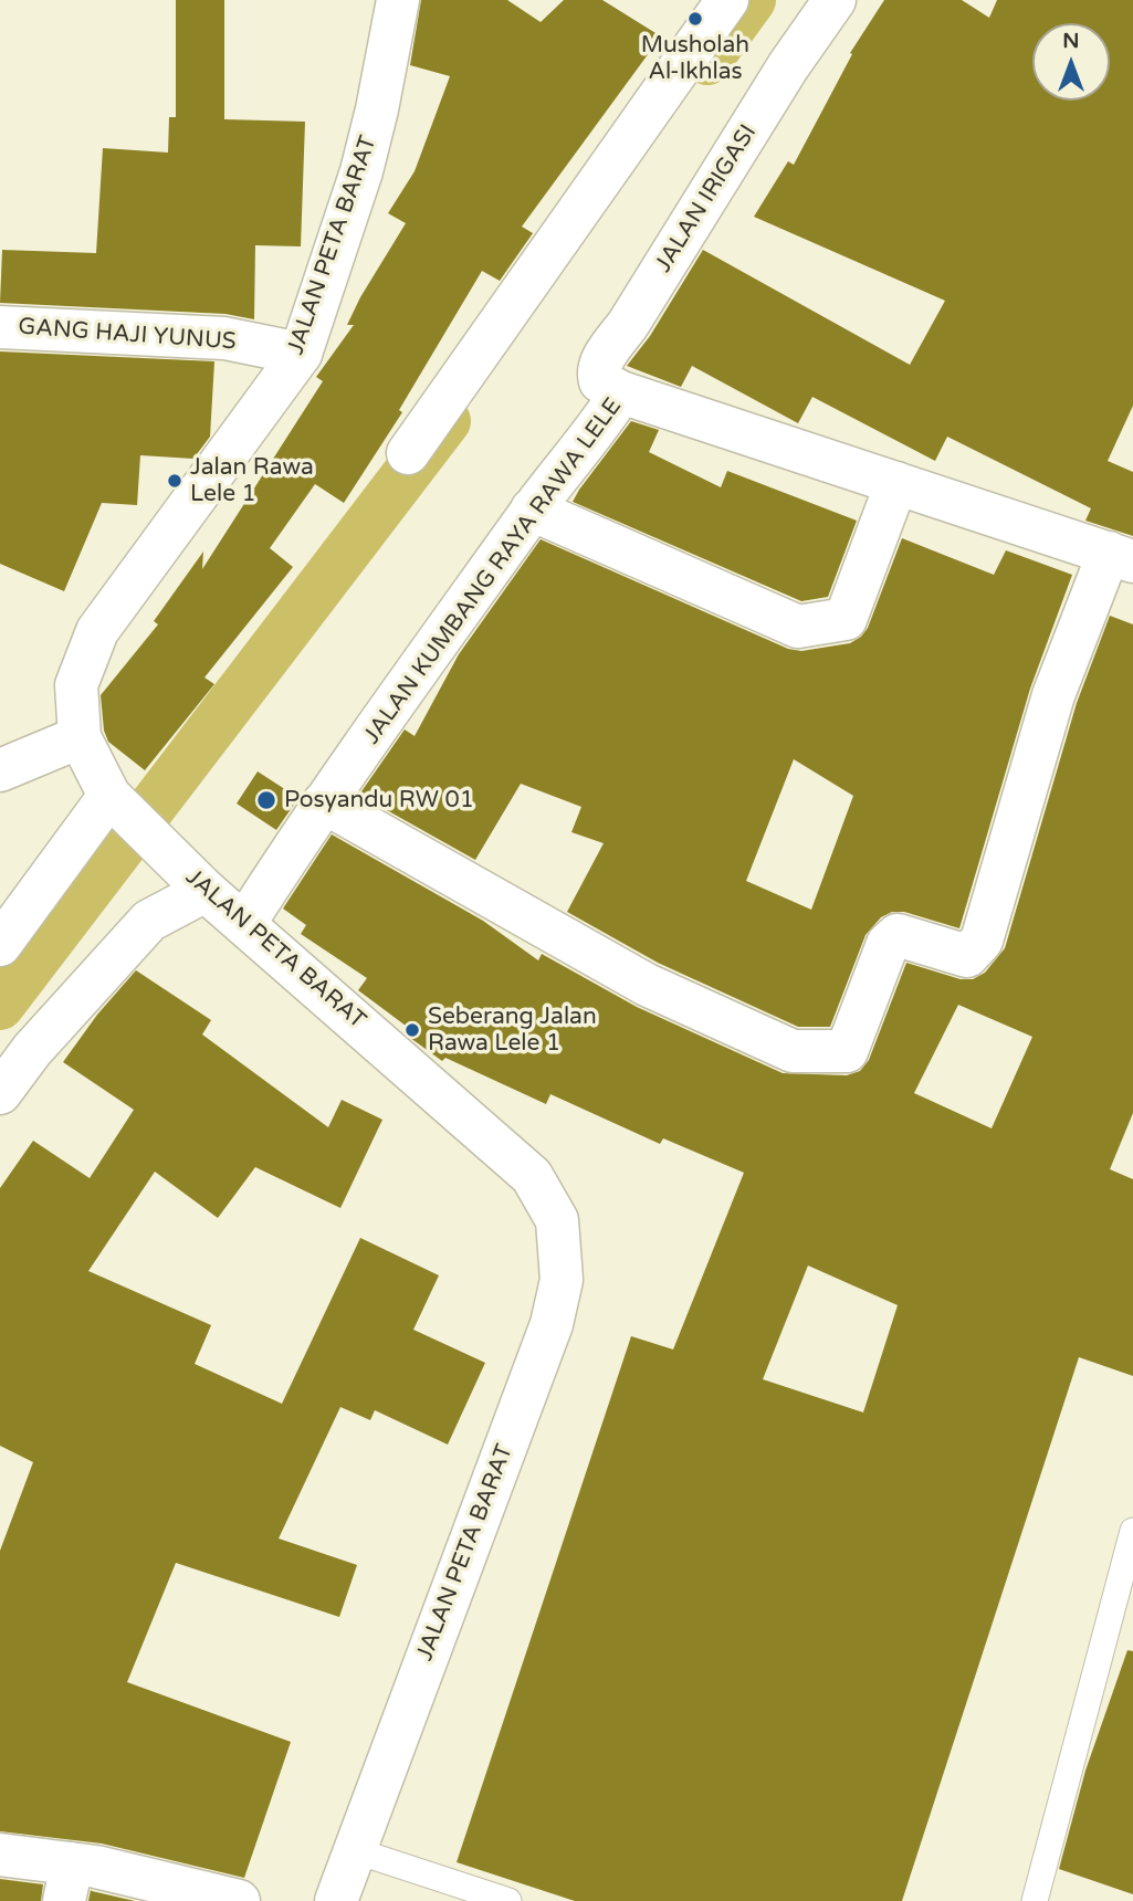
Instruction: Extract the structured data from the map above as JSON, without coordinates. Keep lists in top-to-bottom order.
{
  "streets": {
    "street": [
      "JALAN IRIGASI",
      "JALAN PETA BARAT",
      "GANG HAJI YUNUS",
      "JALAN KUMBANG RAYA RAWA LELE"
    ]
  },
  "crossings": [
    ["JALAN IRIGASI", "JALAN KUMBANG RAYA RAWA LELE"],
    ["JALAN PETA BARAT", "GANG HAJI YUNUS"],
    ["JALAN PETA BARAT", "JALAN KUMBANG RAYA RAWA LELE"]
  ],
  "places": [
    "Musholah Al-Ikhlas",
    "Jalan Rawa Lele 1",
    "Posyandu RW 01",
    "Seberang Jalan Rawa Lele 1"
  ],
  "north": "top"
}
